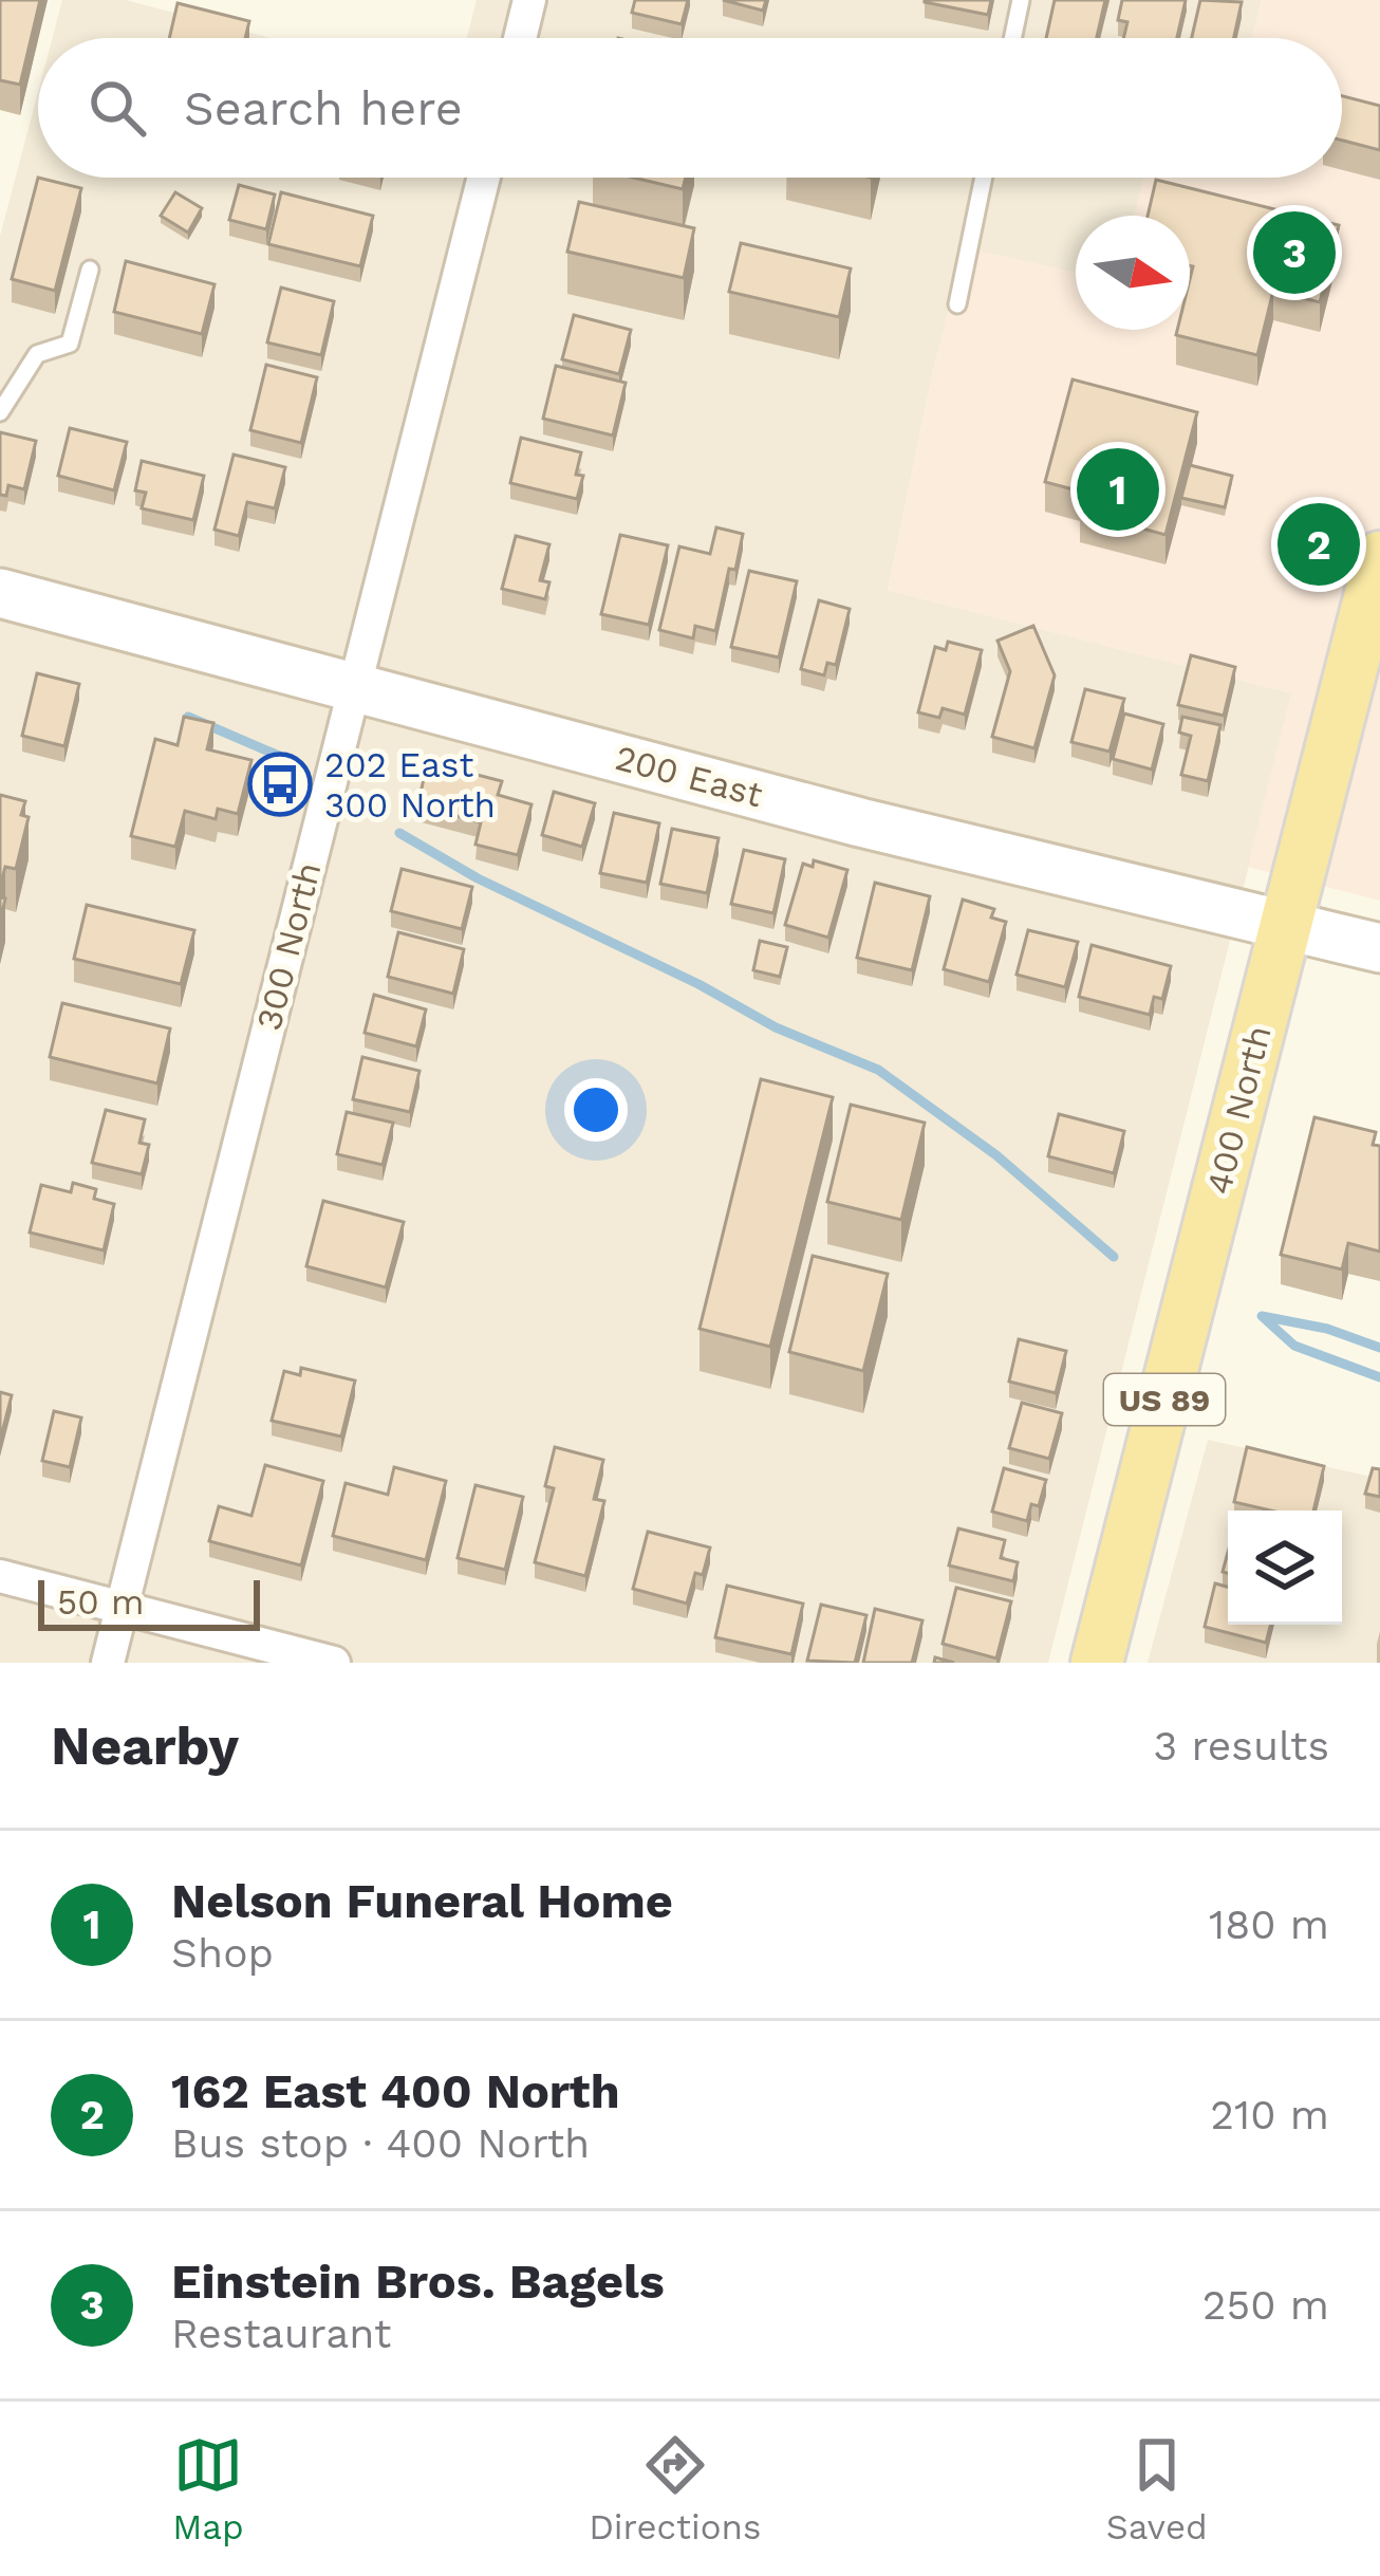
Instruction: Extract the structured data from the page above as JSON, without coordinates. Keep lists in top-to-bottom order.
{
  "streets": {
    "main road": ["400 North", "US 89"],
    "street": ["200 East", "300 North"]
  },
  "crossings": [
    ["200 East", "300 North"],
    ["200 East", "400 North"]
  ],
  "places": {
    "bus stop": ["202 East 300 North"]
  },
  "scale_bar": "50 m",
  "north": "right",
  "page": {
    "search": "Search here",
    "pins": ["3", "1", "2"],
    "scale": "50 m",
    "heading": ["Nearby", "3 results"],
    "list": [
      {
        "mark": "1",
        "name": "Nelson Funeral Home",
        "note": "Shop",
        "value": "180 m"
      },
      {
        "mark": "2",
        "name": "162 East 400 North",
        "note": "Bus stop · 400 North",
        "value": "210 m"
      },
      {
        "mark": "3",
        "name": "Einstein Bros. Bagels",
        "note": "Restaurant",
        "value": "250 m"
      }
    ],
    "nav": ["Map", "Directions", "Saved"]
  }
}
